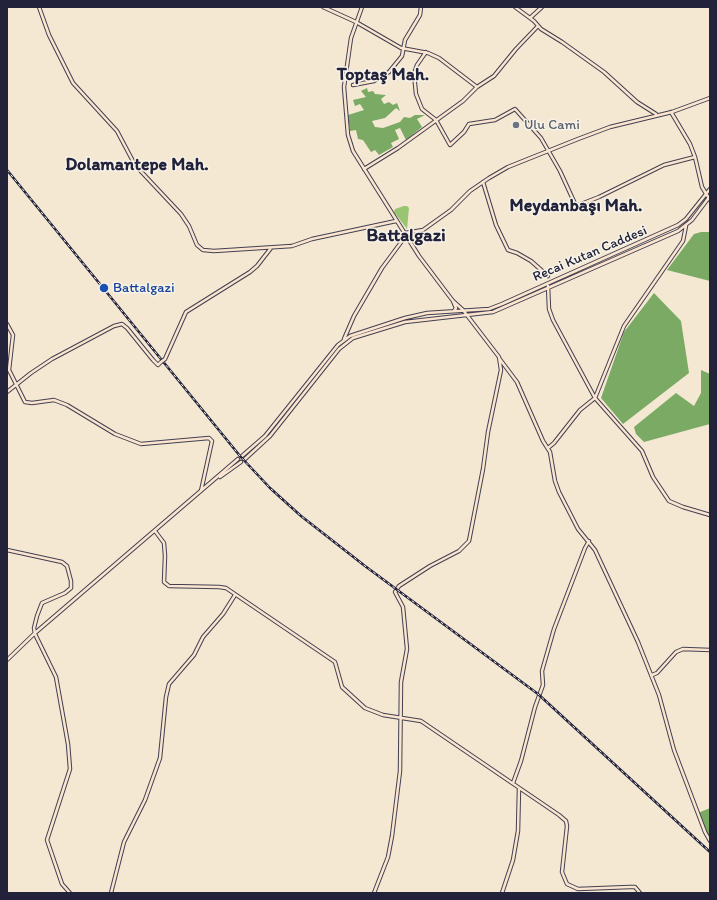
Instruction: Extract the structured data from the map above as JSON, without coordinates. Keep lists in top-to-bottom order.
{
  "streets": {
    "street": ["Recai Kutan Caddesi"]
  },
  "districts": [
    "Toptaş Mah.",
    "Dolamantepe Mah.",
    "Meydanbaşı Mah.",
    "Battalgazi"
  ],
  "places": ["Ulu Cami", "Battalgazi"]
}
